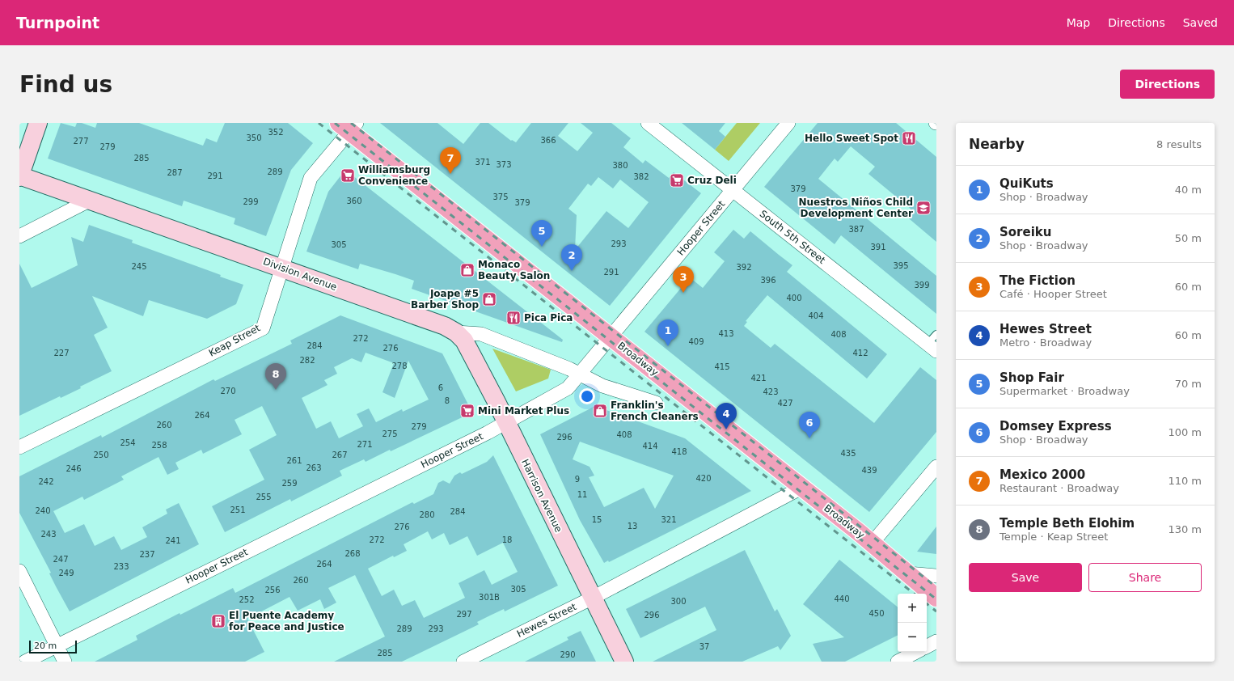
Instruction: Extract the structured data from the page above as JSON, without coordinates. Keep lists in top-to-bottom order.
{
  "streets": {
    "main road": ["Broadway"],
    "street": [
      "Hooper Street",
      "South 5th Street",
      "Division Avenue",
      "Keap Street",
      "Harrison Avenue",
      "Hewes Street"
    ]
  },
  "crossings": [
    ["Hooper Street", "South 5th Street"],
    ["Hooper Street", "Division Avenue"],
    ["Hooper Street", "Broadway"],
    ["Hooper Street", "Harrison Avenue"],
    ["Division Avenue", "Keap Street"],
    ["Division Avenue", "Harrison Avenue"],
    ["Keap Street", "Broadway"],
    ["Broadway", "Hewes Street"],
    ["Harrison Avenue", "Hewes Street"]
  ],
  "places": {
    "restaurant": ["Hello Sweet Spot", "Pica Pica"],
    "supermarket": ["Williamsburg Convenience", "Cruz Deli", "Mini Market Plus"],
    "school or university": ["Nuestros Niños Child Development Center"],
    "shop": ["Monaco Beauty Salon", "Joape #5 Barber Shop", "Franklin's French Cleaners"],
    "building": ["El Puente Academy for Peace and Justice"]
  },
  "house_numbers": [
    "352",
    "350",
    "366",
    "277",
    "279",
    "285",
    "371",
    "373",
    "380",
    "289",
    "287",
    "291",
    "382",
    "379",
    "375",
    "360",
    "299",
    "379",
    "387",
    "293",
    "305",
    "391",
    "395",
    "245",
    "392",
    "291",
    "396",
    "399",
    "400",
    "404",
    "413",
    "408",
    "272",
    "409",
    "284",
    "276",
    "227",
    "412",
    "282",
    "278",
    "415",
    "421",
    "6",
    "270",
    "423",
    "8",
    "427",
    "264",
    "260",
    "279",
    "275",
    "408",
    "296",
    "254",
    "271",
    "258",
    "414",
    "418",
    "435",
    "250",
    "267",
    "261",
    "263",
    "246",
    "439",
    "420",
    "9",
    "242",
    "259",
    "11",
    "255",
    "251",
    "240",
    "284",
    "280",
    "15",
    "321",
    "13",
    "276",
    "243",
    "272",
    "18",
    "241",
    "268",
    "237",
    "247",
    "264",
    "233",
    "249",
    "260",
    "305",
    "256",
    "301B",
    "440",
    "252",
    "300",
    "450",
    "297",
    "296",
    "289",
    "293",
    "37",
    "285",
    "290"
  ],
  "scale_bar": "20 m",
  "page": {
    "header": "Turnpoint",
    "nav": ["Map", "Directions", "Saved"],
    "buttons": [
      "Directions",
      ["Save", "Share"]
    ],
    "title": "Find us",
    "heading": ["Nearby", "8 results"],
    "pins": [
      "7",
      "5",
      "2",
      "3",
      "1",
      "8",
      "4",
      "6"
    ],
    "list": [
      {
        "mark": "1",
        "name": "QuiKuts",
        "note": "Shop · Broadway",
        "value": "40 m"
      },
      {
        "mark": "2",
        "name": "Soreiku",
        "note": "Shop · Broadway",
        "value": "50 m"
      },
      {
        "mark": "3",
        "name": "The Fiction",
        "note": "Café · Hooper Street",
        "value": "60 m"
      },
      {
        "mark": "4",
        "name": "Hewes Street",
        "note": "Metro · Broadway",
        "value": "60 m"
      },
      {
        "mark": "5",
        "name": "Shop Fair",
        "note": "Supermarket · Broadway",
        "value": "70 m"
      },
      {
        "mark": "6",
        "name": "Domsey Express",
        "note": "Shop · Broadway",
        "value": "100 m"
      },
      {
        "mark": "7",
        "name": "Mexico 2000",
        "note": "Restaurant · Broadway",
        "value": "110 m"
      },
      {
        "mark": "8",
        "name": "Temple Beth Elohim",
        "note": "Temple · Keap Street",
        "value": "130 m"
      }
    ],
    "map_buttons": ["+", "−"],
    "scale": "20 m"
  }
}
